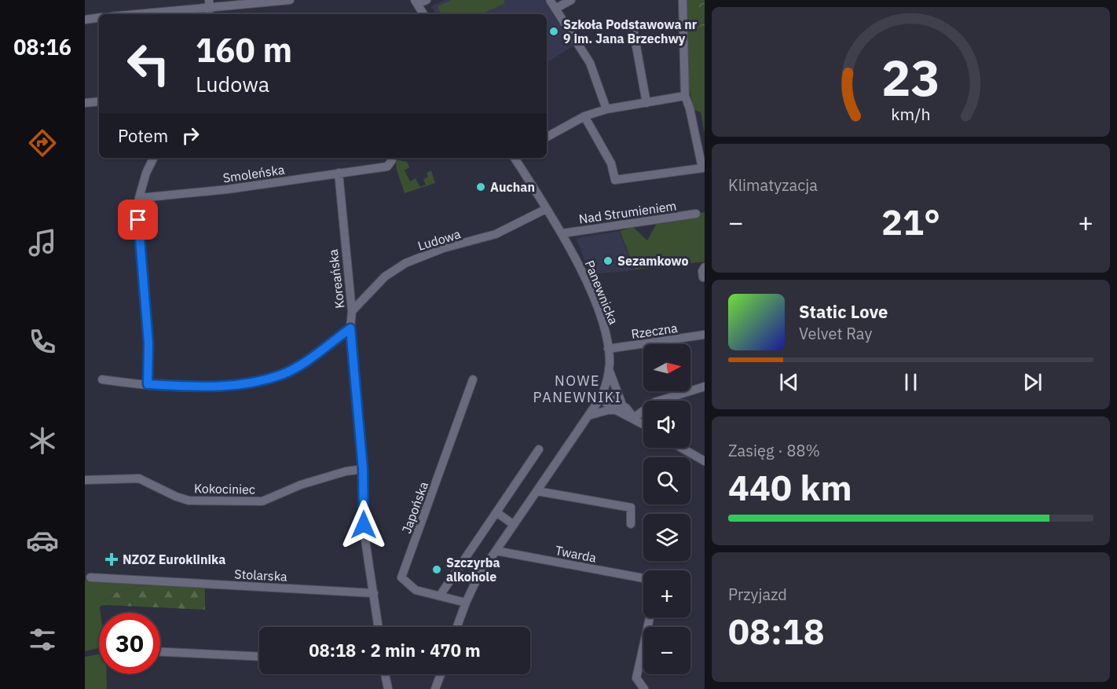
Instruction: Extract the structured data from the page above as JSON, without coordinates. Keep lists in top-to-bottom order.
{
  "streets": {
    "street": [
      "Smoleńska",
      "Nad Strumieniem",
      "Ludowa",
      "Koreańska",
      "Panewnicka",
      "Rzeczna",
      "Kokociniec",
      "Japońska",
      "Twarda",
      "Stolarska"
    ]
  },
  "crossings": [
    ["Smoleńska", "Koreańska"],
    ["Nad Strumieniem", "Panewnicka"],
    ["Ludowa", "Koreańska"],
    ["Ludowa", "Panewnicka"],
    ["Koreańska", "Kokociniec"],
    ["Koreańska", "Stolarska"],
    ["Panewnicka", "Rzeczna"],
    ["Panewnicka", "Japońska"],
    ["Panewnicka", "Twarda"]
  ],
  "districts": ["NOWE PANEWNIKI"],
  "places": {
    "other": [
      "Szkoła Podstawowa nr 9 im. Jana Brzechwy",
      "Auchan",
      "Sezamkowo",
      "Szczyrba alkohole"
    ],
    "health": ["NZOZ Euroklinika"]
  },
  "north": "right",
  "page": {
    "tabs": "08:16",
    "turn": ["160 m", "Ludowa"],
    "then": "Potem",
    "tile": [
      "Klimatyzacja",
      ["Zasięg · 88%", "440 km"],
      ["Przyjazd", "08:18"]
    ],
    "heat": ["−", "21°", "+"],
    "song": ["Static Love", "Velvet Ray"],
    "map_buttons": ["+", "−"],
    "limit": "30",
    "trip": "08:18 · 2 min · 470 m",
    "gauge": ["23", "km/h"]
  }
}
